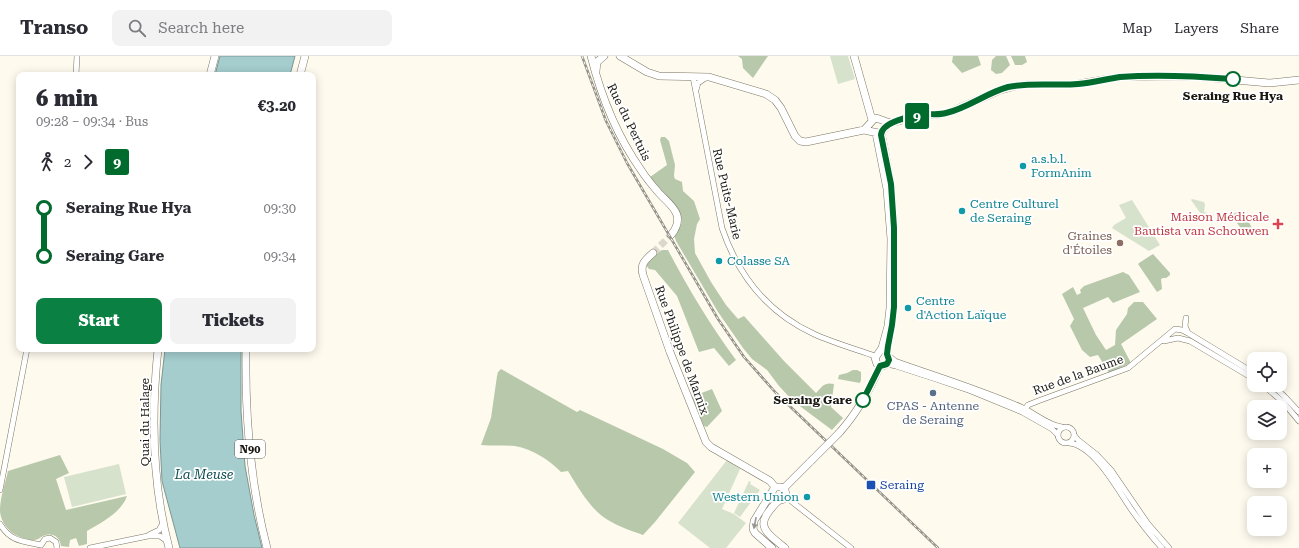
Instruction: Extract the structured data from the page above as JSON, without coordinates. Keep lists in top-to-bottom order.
{
  "streets": {
    "main road": [
      "Rue du Pertuis",
      "Rue Philippe de Marnix",
      "Quai du Halage",
      "N90"
    ],
    "street": ["Rue Puits-Marie", "Rue de la Baume"]
  },
  "crossings": [
    ["Rue Puits-Marie", "Rue de la Baume"]
  ],
  "water": ["La Meuse"],
  "places": {
    "other": [
      "Seraing Rue Hya",
      "a.s.b.l. FormAnim",
      "Centre Culturel de Seraing",
      "Graines d'Étoiles",
      "Colasse SA",
      "Centre d'Action Laïque",
      "CPAS - Antenne de Seraing",
      "Seraing Gare",
      "Western Union"
    ],
    "health": ["Maison Médicale Bautista van Schouwen"],
    "transit": ["Seraing"]
  },
  "lines": ["bus line 9"],
  "page": {
    "header": "Transo",
    "search": "Search here",
    "nav": ["Map", "Layers", "Share"],
    "on_map": "9",
    "heading": ["6 min", "09:28 – 09:34 · Bus", "€3.20"],
    "legs": ["2", "9"],
    "list": [
      {
        "name": "Seraing Rue Hya",
        "value": "09:30"
      },
      {
        "name": "Seraing Gare",
        "value": "09:34"
      }
    ],
    "buttons": ["Start", "Tickets"],
    "map_buttons": ["+", "−"]
  }
}
